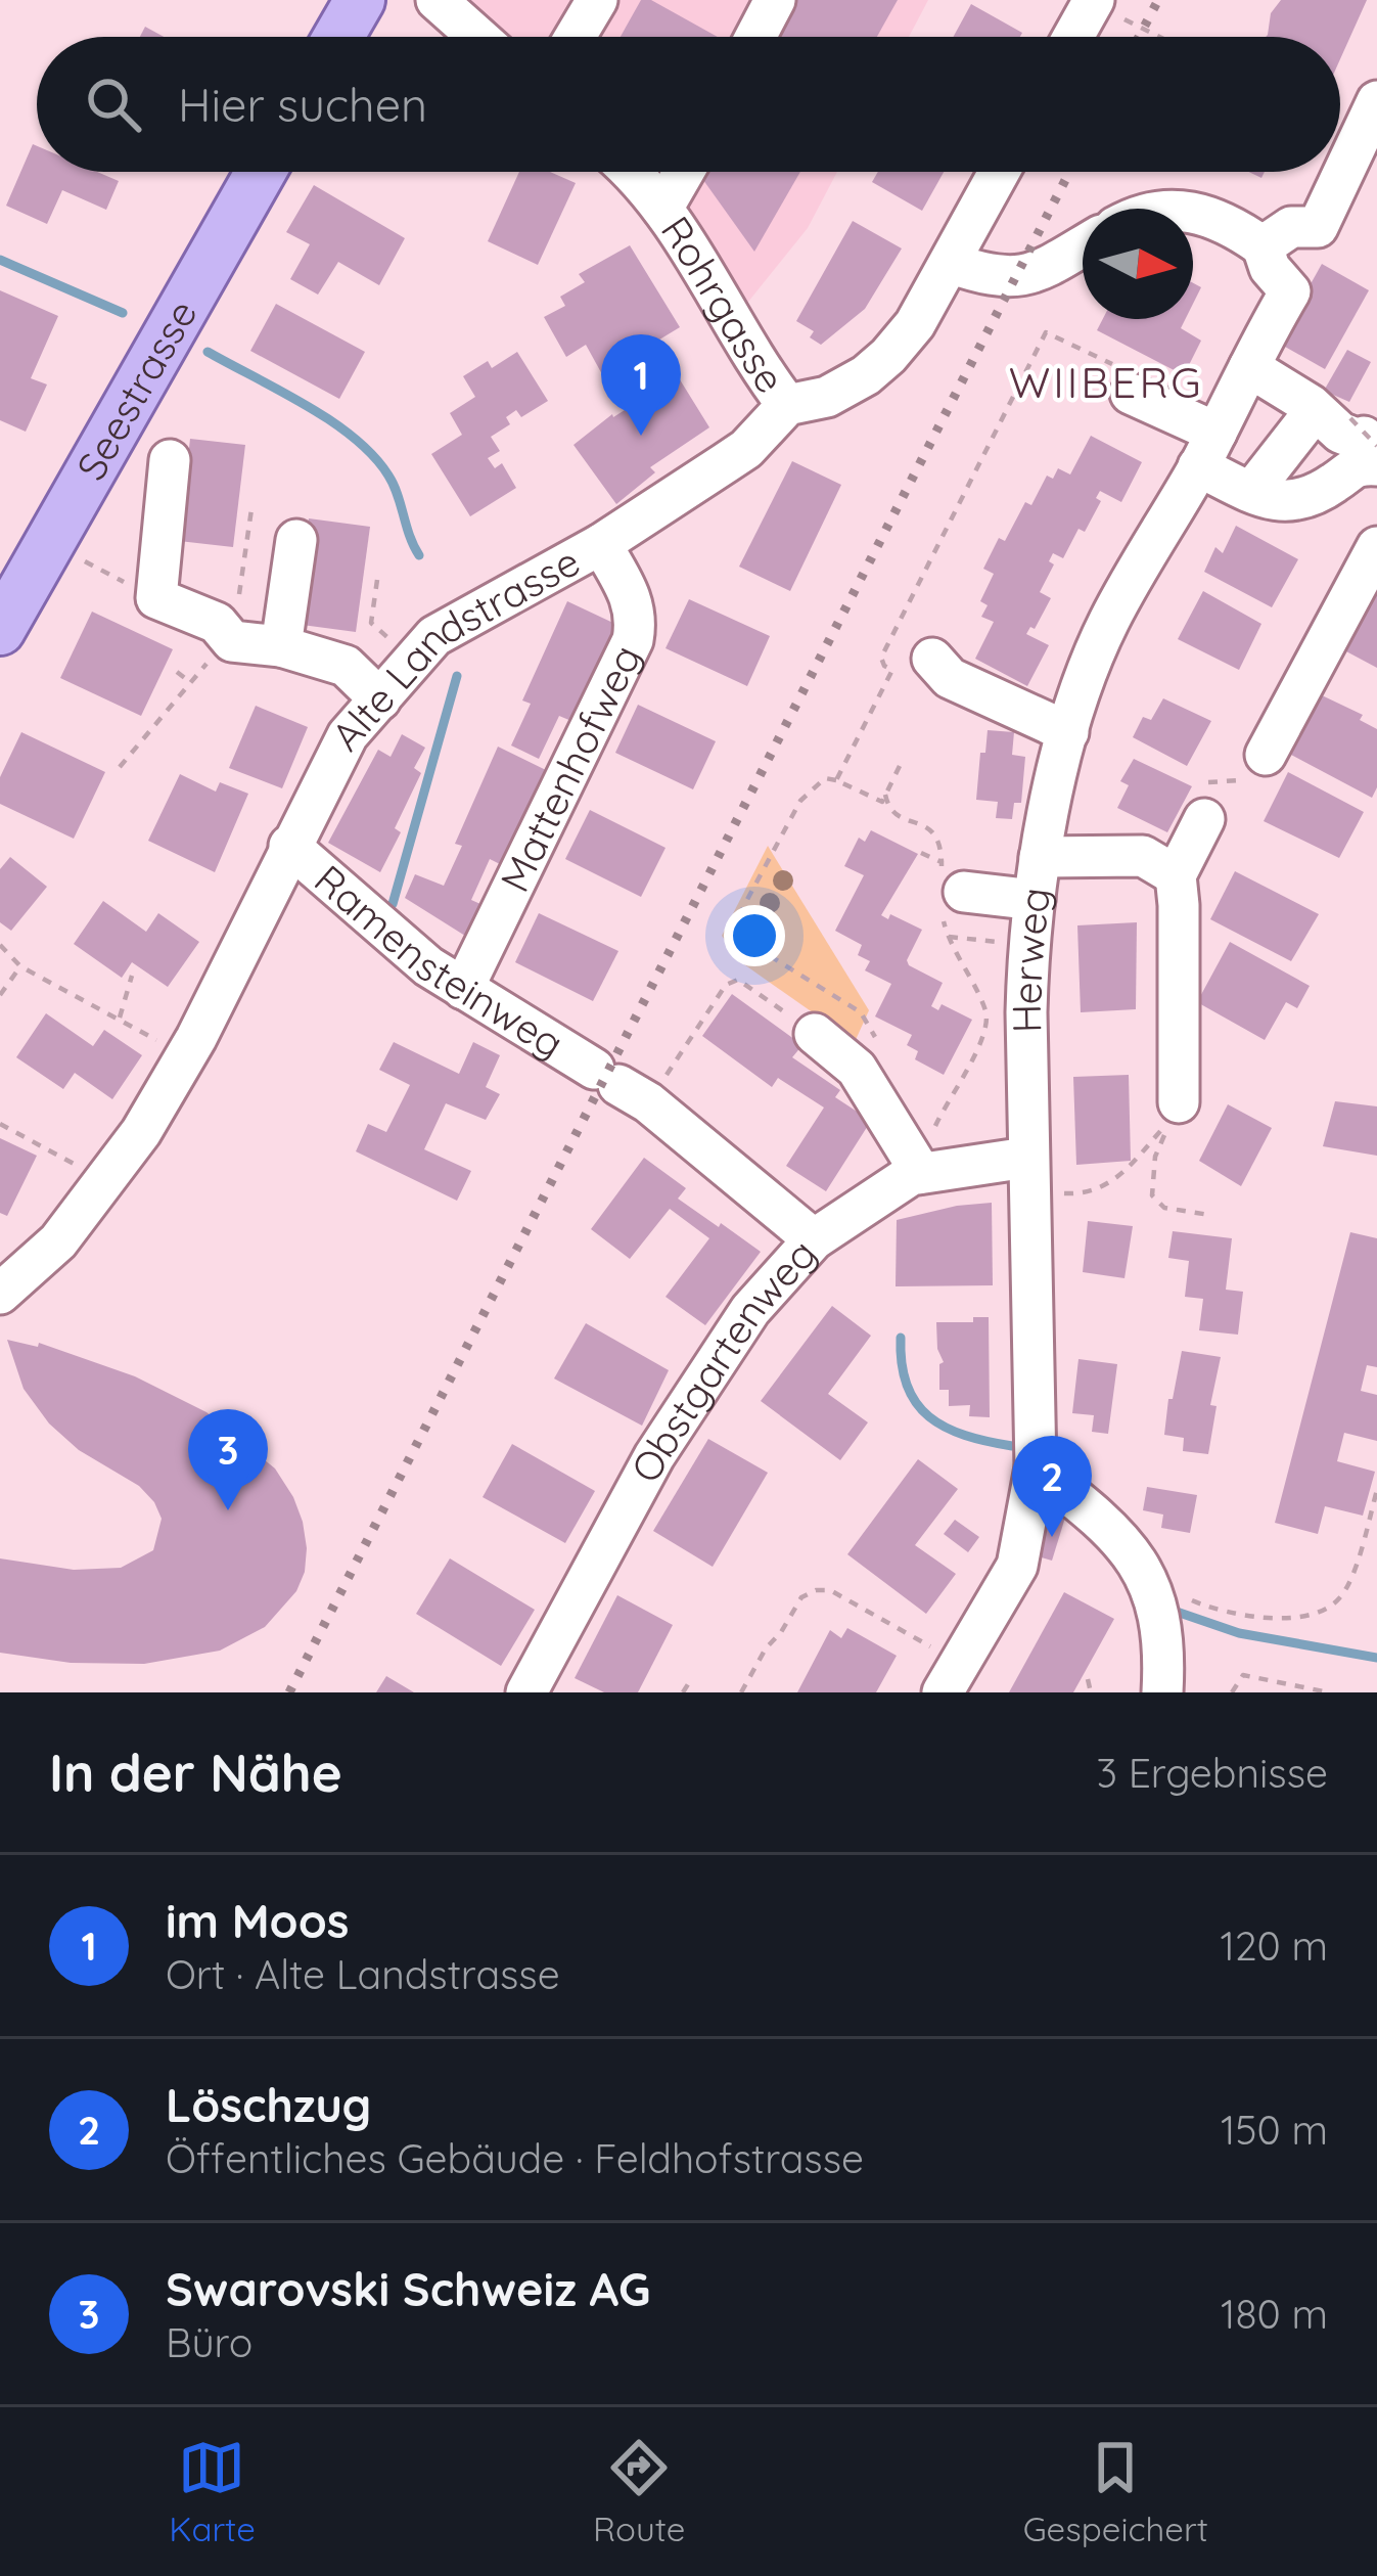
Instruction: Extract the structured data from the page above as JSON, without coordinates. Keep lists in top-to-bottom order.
{
  "streets": {
    "main road": ["Seestrasse"],
    "street": [
      "Rohrgasse",
      "Alte Landstrasse",
      "Mattenhofweg",
      "Ramensteinweg",
      "Herweg",
      "Obstgartenweg"
    ]
  },
  "crossings": [
    ["Rohrgasse", "Alte Landstrasse"],
    ["Alte Landstrasse", "Mattenhofweg"],
    ["Alte Landstrasse", "Ramensteinweg"],
    ["Mattenhofweg", "Ramensteinweg"],
    ["Ramensteinweg", "Obstgartenweg"],
    ["Herweg", "Obstgartenweg"]
  ],
  "districts": ["WIIBERG"],
  "north": "right",
  "page": {
    "search": "Hier suchen",
    "pins": ["1", "3", "2"],
    "heading": ["In der Nähe", "3 Ergebnisse"],
    "list": [
      {
        "mark": "1",
        "name": "im Moos",
        "note": "Ort · Alte Landstrasse",
        "value": "120 m"
      },
      {
        "mark": "2",
        "name": "Löschzug",
        "note": "Öffentliches Gebäude · Feldhofstrasse",
        "value": "150 m"
      },
      {
        "mark": "3",
        "name": "Swarovski Schweiz AG",
        "note": "Büro",
        "value": "180 m"
      }
    ],
    "nav": ["Karte", "Route", "Gespeichert"]
  }
}
